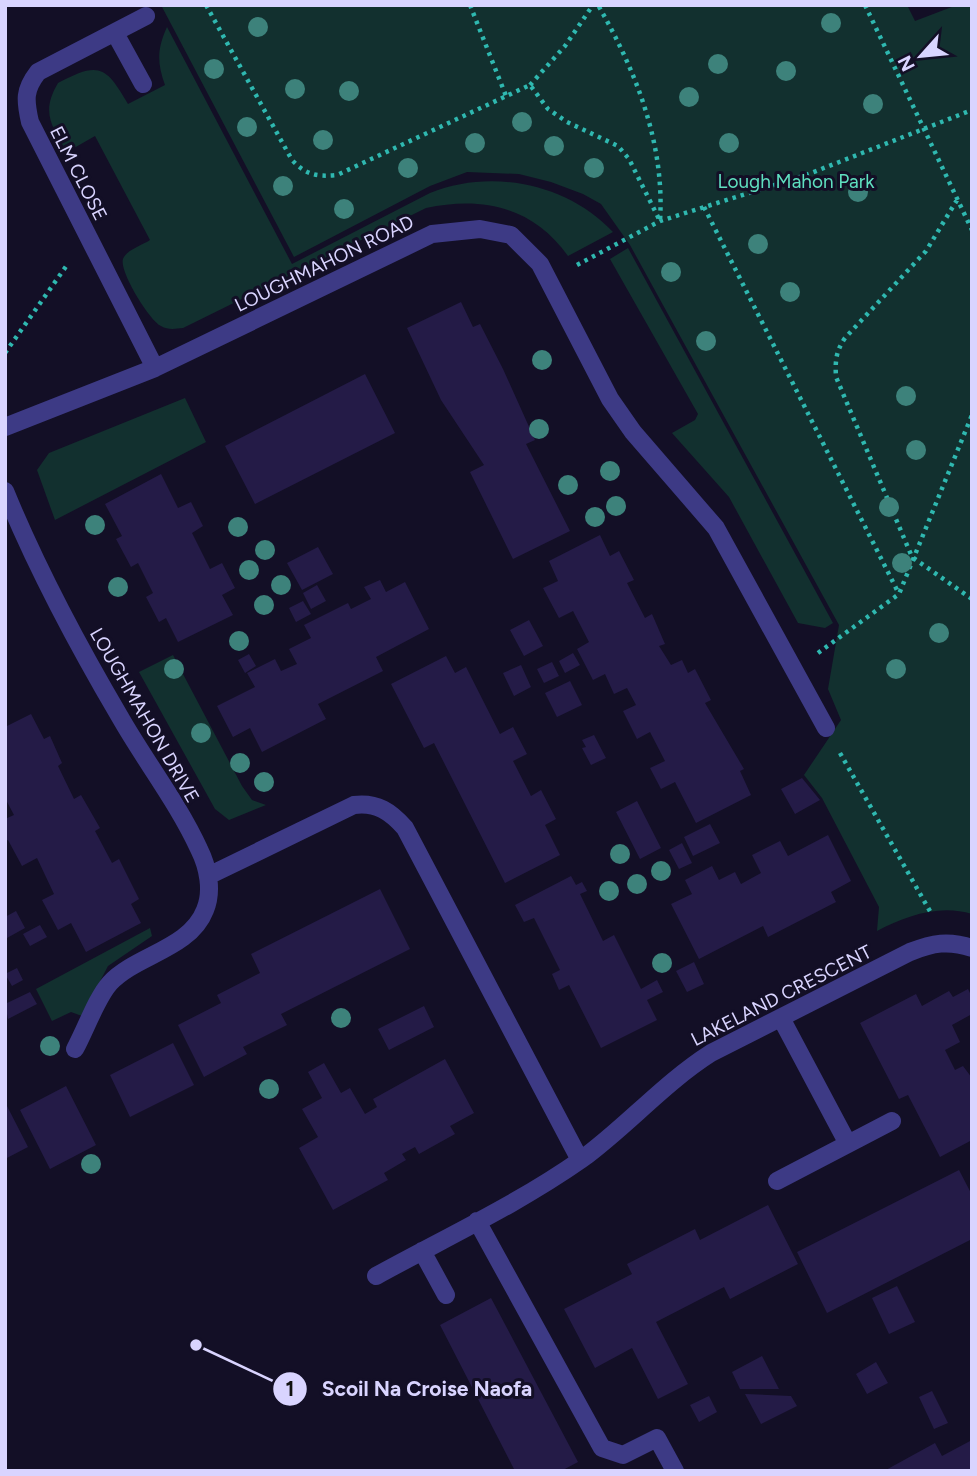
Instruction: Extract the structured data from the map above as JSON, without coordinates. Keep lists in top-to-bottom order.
{
  "streets": {
    "street": [
      "ELM CLOSE",
      "LOUGHMAHON ROAD",
      "LOUGHMAHON DRIVE",
      "LAKELAND CRESCENT"
    ]
  },
  "crossings": [
    ["ELM CLOSE", "LOUGHMAHON ROAD"]
  ],
  "parks": ["Lough Mahon Park"],
  "places": ["Scoil Na Croise Naofa"],
  "north": "bottom left"
}
